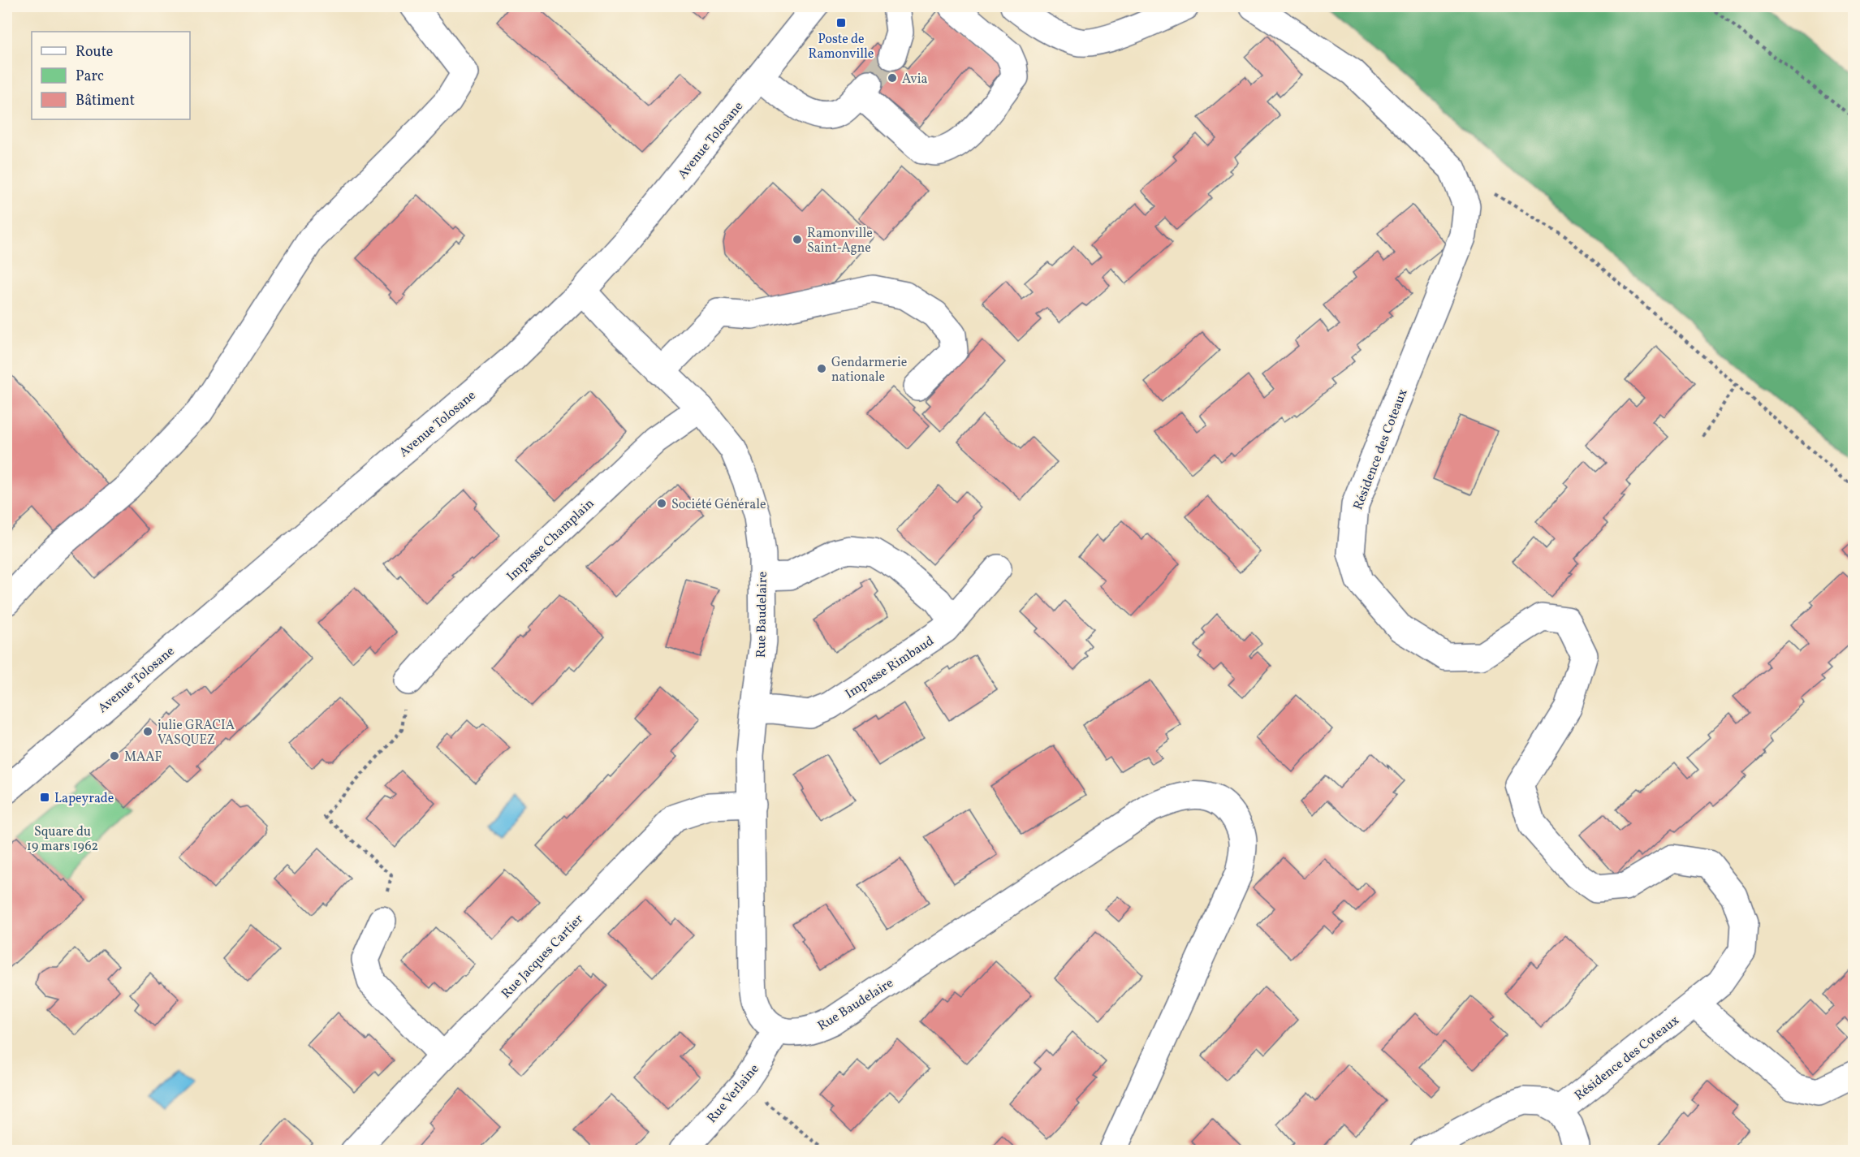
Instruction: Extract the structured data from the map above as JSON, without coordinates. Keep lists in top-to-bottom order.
{
  "streets": {
    "street": [
      "Avenue Tolosane",
      "Résidence des Coteaux",
      "Impasse Champlain",
      "Rue Baudelaire",
      "Impasse Rimbaud",
      "Rue Jacques Cartier",
      "Rue Verlaine"
    ]
  },
  "crossings": [
    ["Avenue Tolosane", "Rue Baudelaire"],
    ["Impasse Champlain", "Rue Baudelaire"],
    ["Rue Baudelaire", "Impasse Rimbaud"],
    ["Rue Baudelaire", "Rue Jacques Cartier"],
    ["Rue Baudelaire", "Rue Verlaine"]
  ],
  "parks": ["Square du 19 mars 1962"],
  "places": {
    "transit": ["Poste de Ramonville", "Lapeyrade"],
    "other": [
      "Avia",
      "Ramonville Saint-Agne",
      "Gendarmerie nationale",
      "Société Générale",
      "julie GRACIA VASQUEZ",
      "MAAF"
    ]
  },
  "legend": ["Route", "Parc", "Bâtiment"]
}
